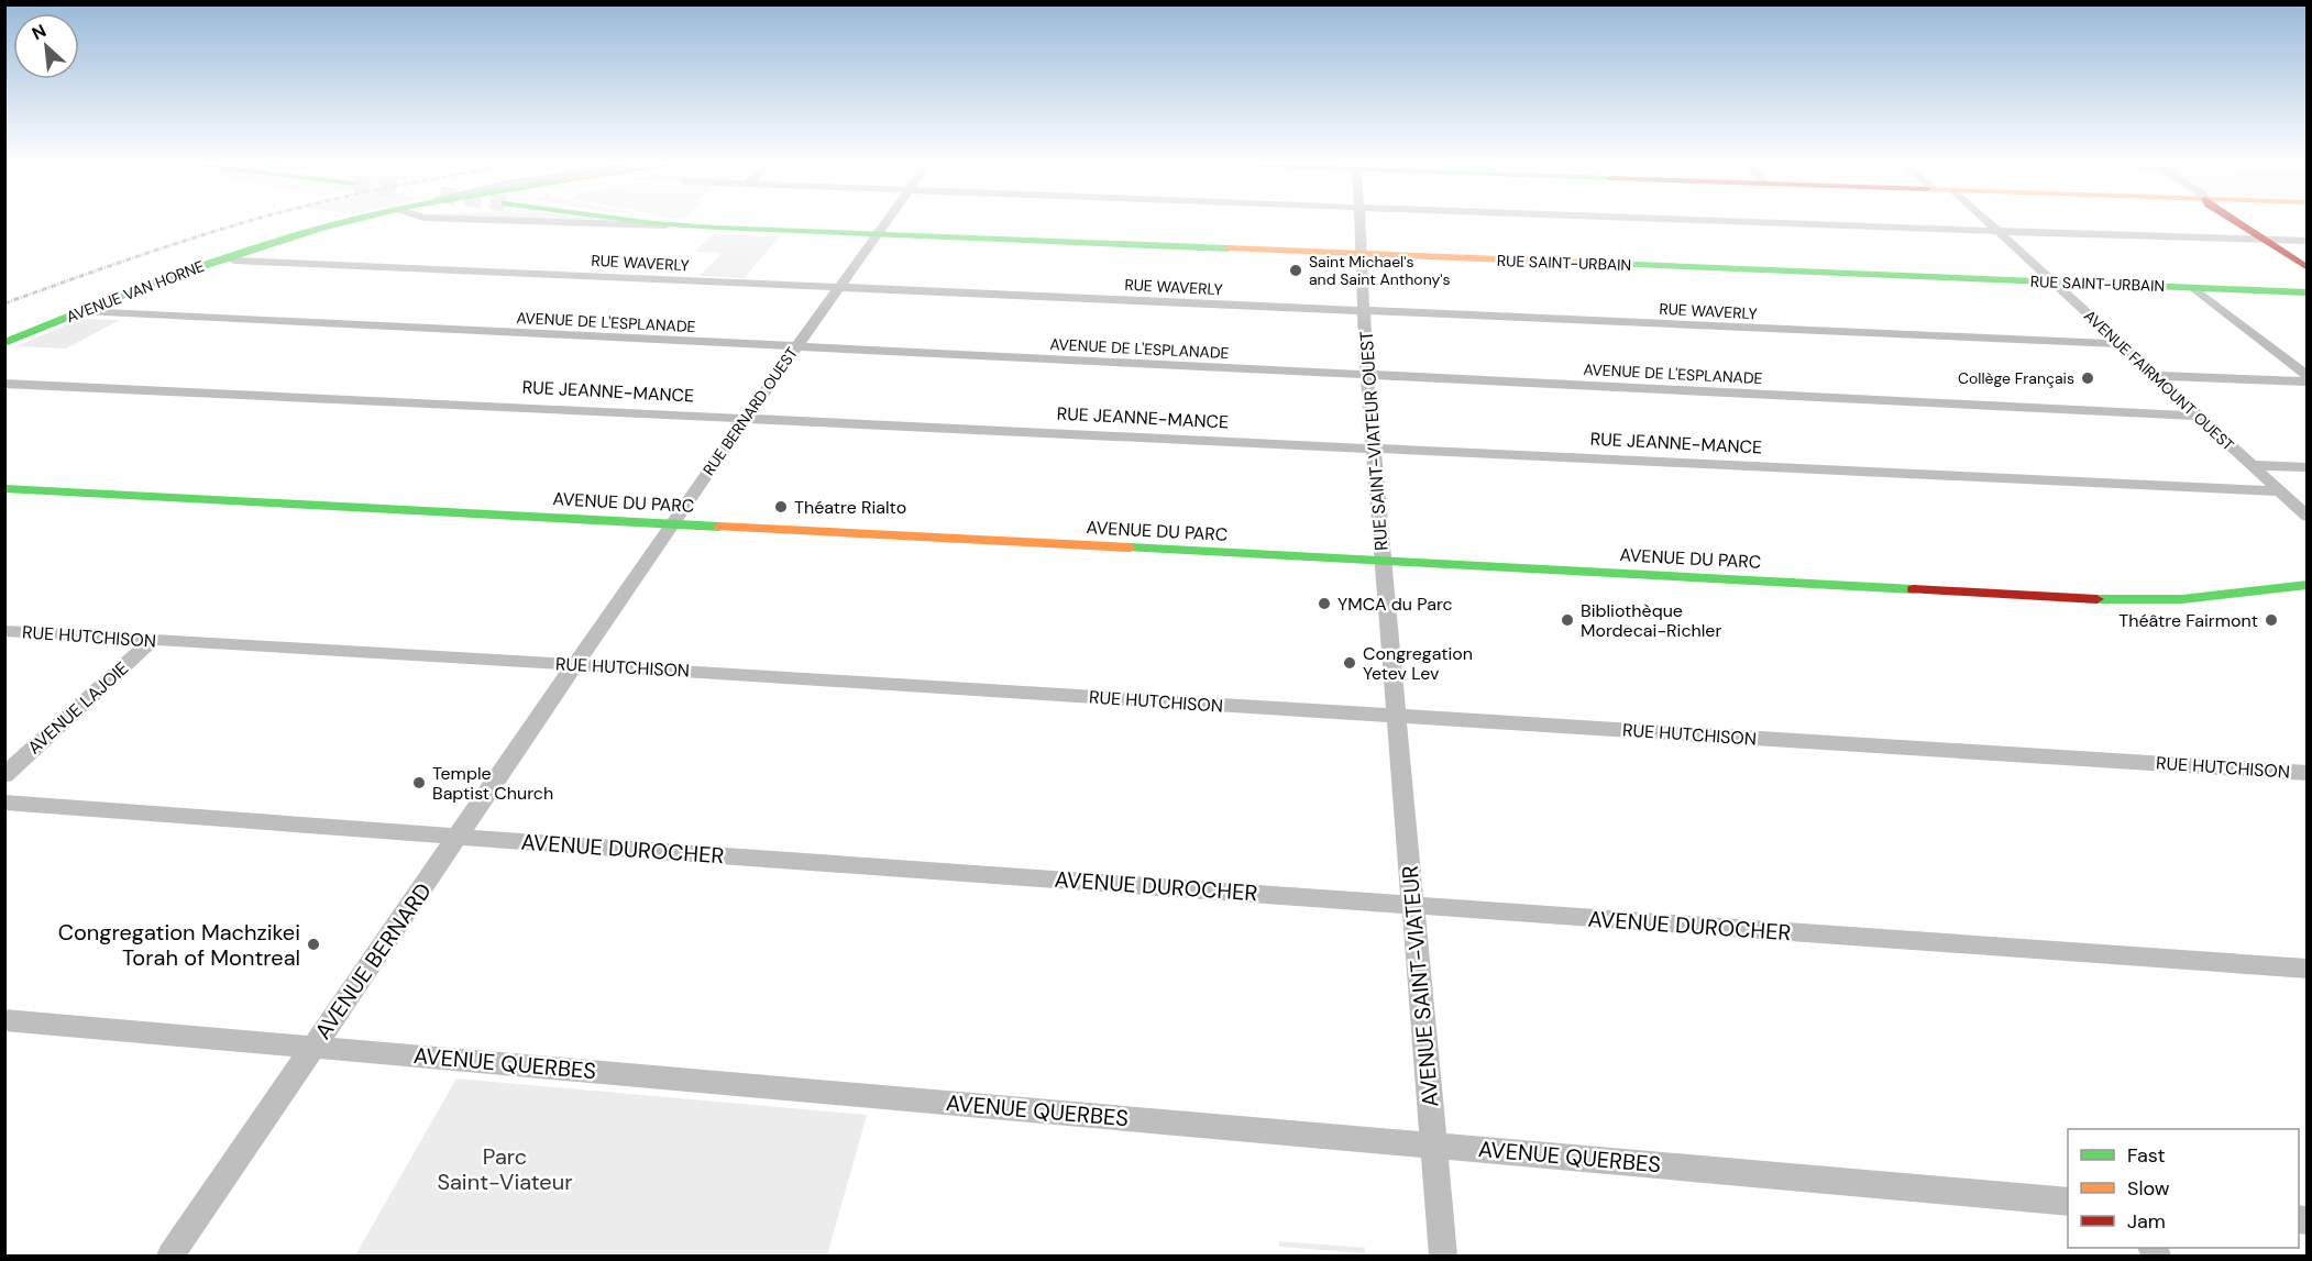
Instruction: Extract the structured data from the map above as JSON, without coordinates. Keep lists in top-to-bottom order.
{
  "streets": {
    "main road": ["RUE SAINT-URBAIN", "AVENUE VAN HORNE", "AVENUE DU PARC"],
    "street": [
      "RUE WAVERLY",
      "AVENUE DE L'ESPLANADE",
      "AVENUE FAIRMOUNT OUEST",
      "RUE JEANNE-MANCE",
      "RUE BERNARD OUEST",
      "RUE SAINT-VIATEUR OUEST",
      "RUE HUTCHISON",
      "AVENUE LAJOIE",
      "AVENUE DUROCHER",
      "AVENUE BERNARD",
      "AVENUE SAINT-VIATEUR",
      "AVENUE QUERBES"
    ]
  },
  "crossings": [
    ["RUE WAVERLY", "AVENUE VAN HORNE"],
    ["RUE WAVERLY", "AVENUE FAIRMOUNT OUEST"],
    ["RUE WAVERLY", "RUE BERNARD OUEST"],
    ["RUE WAVERLY", "RUE SAINT-VIATEUR OUEST"],
    ["RUE SAINT-URBAIN", "AVENUE FAIRMOUNT OUEST"],
    ["RUE SAINT-URBAIN", "RUE BERNARD OUEST"],
    ["RUE SAINT-URBAIN", "RUE SAINT-VIATEUR OUEST"],
    ["AVENUE VAN HORNE", "AVENUE DE L'ESPLANADE"],
    ["AVENUE DE L'ESPLANADE", "AVENUE FAIRMOUNT OUEST"],
    ["AVENUE DE L'ESPLANADE", "RUE BERNARD OUEST"],
    ["AVENUE DE L'ESPLANADE", "RUE SAINT-VIATEUR OUEST"],
    ["AVENUE FAIRMOUNT OUEST", "RUE JEANNE-MANCE"],
    ["RUE JEANNE-MANCE", "RUE BERNARD OUEST"],
    ["RUE JEANNE-MANCE", "RUE SAINT-VIATEUR OUEST"],
    ["RUE BERNARD OUEST", "AVENUE DU PARC"],
    ["RUE BERNARD OUEST", "RUE HUTCHISON"],
    ["RUE BERNARD OUEST", "AVENUE BERNARD"],
    ["RUE SAINT-VIATEUR OUEST", "AVENUE DU PARC"],
    ["RUE SAINT-VIATEUR OUEST", "RUE HUTCHISON"],
    ["RUE SAINT-VIATEUR OUEST", "AVENUE SAINT-VIATEUR"],
    ["RUE HUTCHISON", "AVENUE LAJOIE"],
    ["RUE HUTCHISON", "AVENUE BERNARD"],
    ["RUE HUTCHISON", "AVENUE SAINT-VIATEUR"],
    ["AVENUE DUROCHER", "AVENUE BERNARD"],
    ["AVENUE DUROCHER", "AVENUE SAINT-VIATEUR"],
    ["AVENUE BERNARD", "AVENUE QUERBES"],
    ["AVENUE SAINT-VIATEUR", "AVENUE QUERBES"]
  ],
  "parks": ["Parc Saint-Viateur"],
  "places": [
    "Saint Michael's and Saint Anthony's",
    "Collège Français",
    "Théatre Rialto",
    "YMCA du Parc",
    "Bibliothèque Mordecai-Richler",
    "Théâtre Fairmont",
    "Congregation Yetev Lev",
    "Temple Baptist Church",
    "Congregation Machzikei Torah of Montreal"
  ],
  "legend": ["Fast", "Slow", "Jam"],
  "north": "top left"
}
